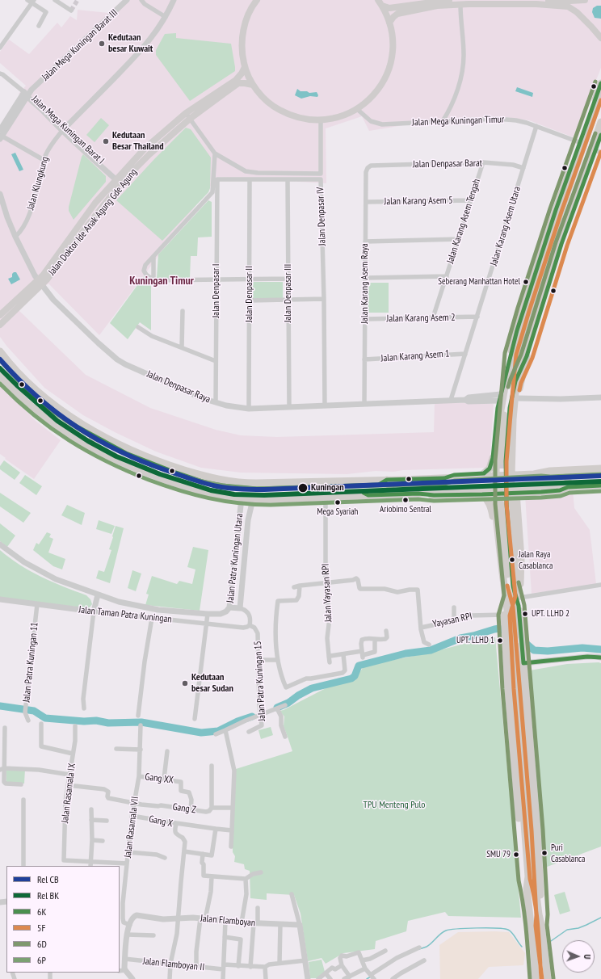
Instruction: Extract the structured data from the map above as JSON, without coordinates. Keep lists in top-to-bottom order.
{
  "streets": {
    "main road": ["Jalan Doktor Ide Anak Agung Gde Agung"],
    "street": [
      "Jalan Mega Kuningan Barat III",
      "Jalan Mega Kuningan Timur",
      "Jalan Mega Kuningan Barat I",
      "Jalan Denpasar Barat",
      "Jalan Klungkung",
      "Jalan Karang Asem 5",
      "Jalan Denpasar IV",
      "Jalan Karang Asem Tengah",
      "Jalan Karang Asem Utara",
      "Jalan Karang Asem Raya",
      "Jalan Denpasar I",
      "Jalan Denpasar III",
      "Jalan Denpasar II",
      "Jalan Karang Asem 2",
      "Jalan Karang Asem 1",
      "Jalan Denpasar Raya",
      "Jalan Patra Kuningan Utara",
      "Jalan Yayasan RPI",
      "Jalan Taman Patra Kuningan",
      "Yayasan RPI",
      "Jalan Patra Kuningan 11",
      "Jalan Patra Kuningan 15",
      "Gang XX",
      "Jalan Rasamala IX",
      "Gang Z",
      "Gang X",
      "Jalan Rasamala VII",
      "Jalan Flamboyan",
      "Jalan Flamboyan II"
    ]
  },
  "crossings": [
    ["Jalan Mega Kuningan Barat III", "Jalan Mega Kuningan Barat I"],
    ["Jalan Mega Kuningan Timur", "Jalan Karang Asem Utara"],
    ["Jalan Mega Kuningan Barat I", "Jalan Klungkung"],
    ["Jalan Mega Kuningan Barat I", "Jalan Doktor Ide Anak Agung Gde Agung"],
    ["Jalan Denpasar Barat", "Jalan Karang Asem Tengah"],
    ["Jalan Denpasar Barat", "Jalan Karang Asem Utara"],
    ["Jalan Denpasar Barat", "Jalan Karang Asem Raya"],
    ["Jalan Klungkung", "Jalan Denpasar Raya"],
    ["Jalan Karang Asem 5", "Jalan Karang Asem Tengah"],
    ["Jalan Karang Asem 5", "Jalan Karang Asem Raya"],
    ["Jalan Denpasar IV", "Jalan Denpasar I"],
    ["Jalan Denpasar IV", "Jalan Denpasar III"],
    ["Jalan Denpasar IV", "Jalan Denpasar II"],
    ["Jalan Denpasar IV", "Jalan Denpasar Raya"],
    ["Jalan Karang Asem Tengah", "Jalan Karang Asem 2"],
    ["Jalan Doktor Ide Anak Agung Gde Agung", "Jalan Denpasar Raya"],
    ["Jalan Karang Asem Utara", "Jalan Karang Asem 2"],
    ["Jalan Karang Asem Utara", "Jalan Karang Asem 1"],
    ["Jalan Karang Asem Utara", "Jalan Denpasar Raya"],
    ["Jalan Karang Asem Raya", "Jalan Karang Asem 2"],
    ["Jalan Karang Asem Raya", "Jalan Karang Asem 1"],
    ["Jalan Karang Asem Raya", "Jalan Denpasar Raya"],
    ["Jalan Denpasar I", "Jalan Denpasar Raya"],
    ["Jalan Denpasar III", "Jalan Denpasar Raya"],
    ["Jalan Denpasar II", "Jalan Denpasar Raya"],
    ["Jalan Patra Kuningan Utara", "Jalan Taman Patra Kuningan"],
    ["Jalan Patra Kuningan Utara", "Jalan Patra Kuningan 15"],
    ["Jalan Taman Patra Kuningan", "Jalan Patra Kuningan 11"],
    ["Jalan Taman Patra Kuningan", "Jalan Patra Kuningan 15"],
    ["Gang XX", "Gang Z"],
    ["Gang XX", "Jalan Rasamala VII"],
    ["Jalan Rasamala IX", "Gang Z"],
    ["Gang Z", "Jalan Rasamala VII"],
    ["Gang X", "Jalan Rasamala VII"],
    ["Jalan Rasamala VII", "Jalan Flamboyan"]
  ],
  "districts": ["Kuningan Timur"],
  "parks": ["TPU Menteng Pulo"],
  "places": [
    "Kedutaan besar Kuwait",
    "Kedutaan Besar Thailand",
    "Seberang Manhattan Hotel",
    "Kuningan",
    "Ariobimo Sentral",
    "Mega Syariah",
    "Jalan Raya Casablanca",
    "UPT. LLHD 2",
    "UPT. LLHD 1",
    "Kedutaan besar Sudan",
    "Puri Casablanca",
    "SMU 79"
  ],
  "lines": [
    "transit line 6D",
    "transit line 6K",
    "transit line 5F",
    "rail line CB",
    "transit line 6P",
    "rail line BK"
  ],
  "legend": [
    "Rel CB",
    "Rel BK",
    "6K",
    "5F",
    "6D",
    "6P"
  ],
  "north": "right"
}
